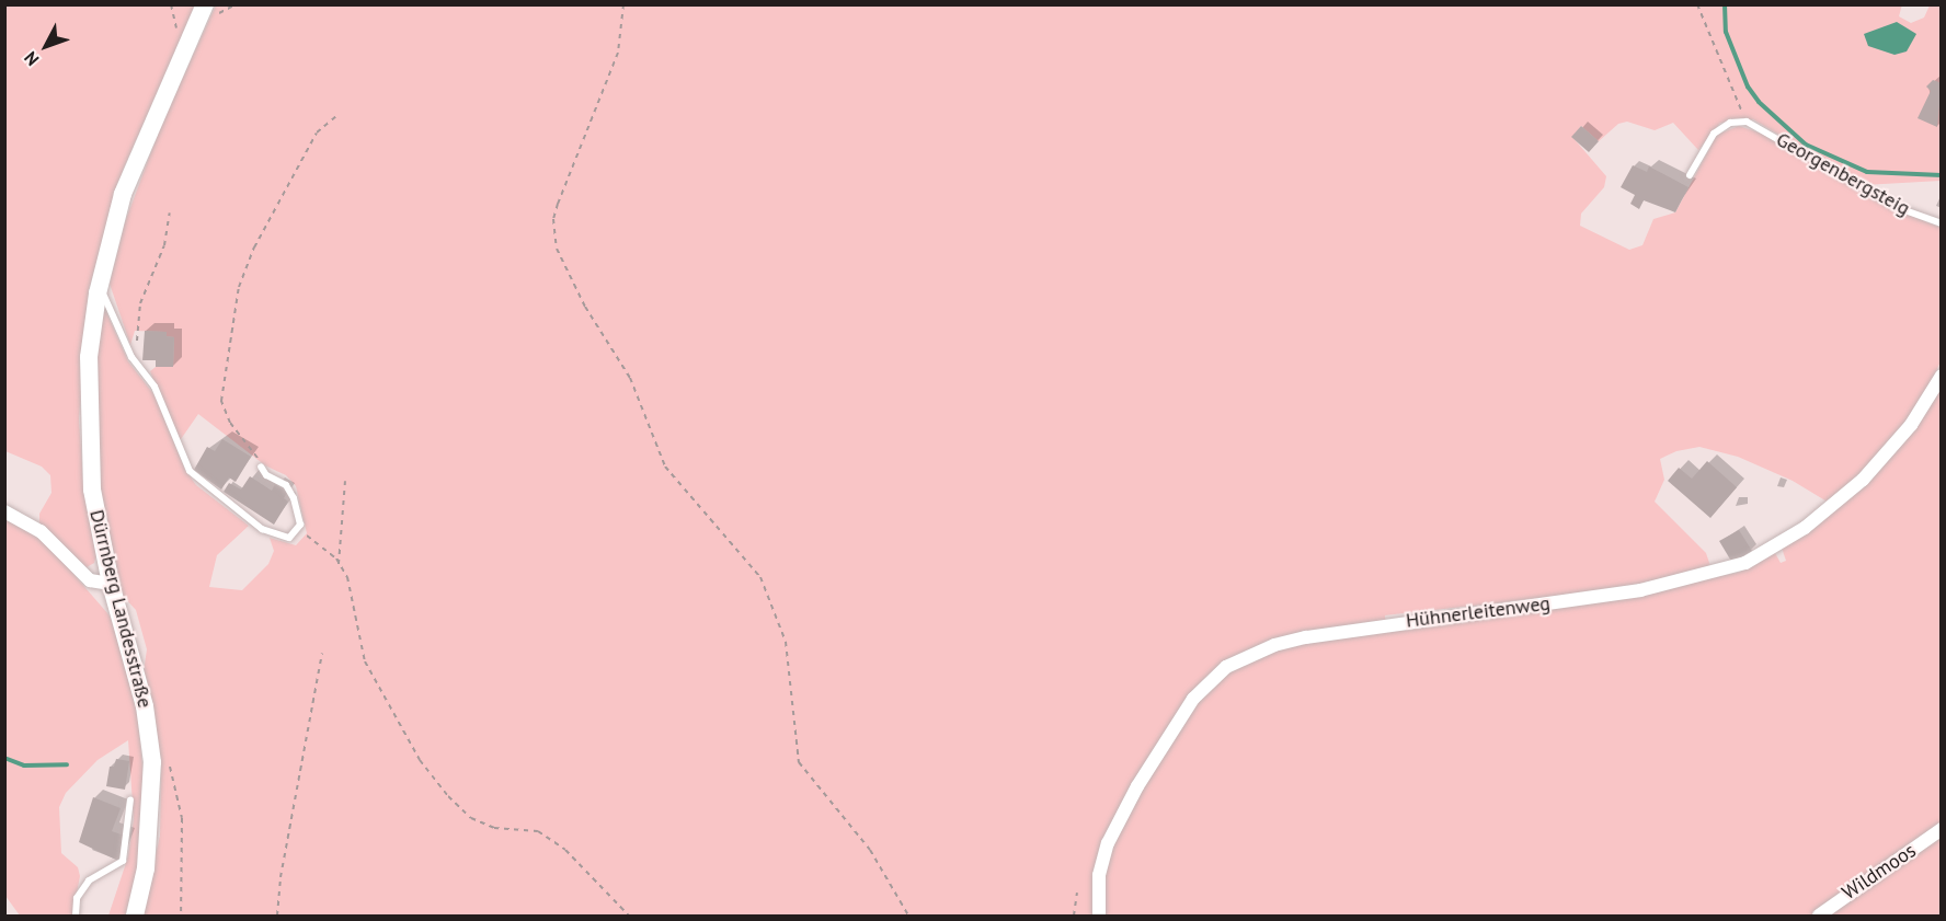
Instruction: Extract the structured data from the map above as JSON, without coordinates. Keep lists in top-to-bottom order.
{
  "streets": {
    "main road": ["Dürrnberg Landesstraße"],
    "street": ["Hühnerleitenweg", "Wildmoos"],
    "lane": ["Georgenbergsteig"]
  },
  "north": "bottom left"
}
